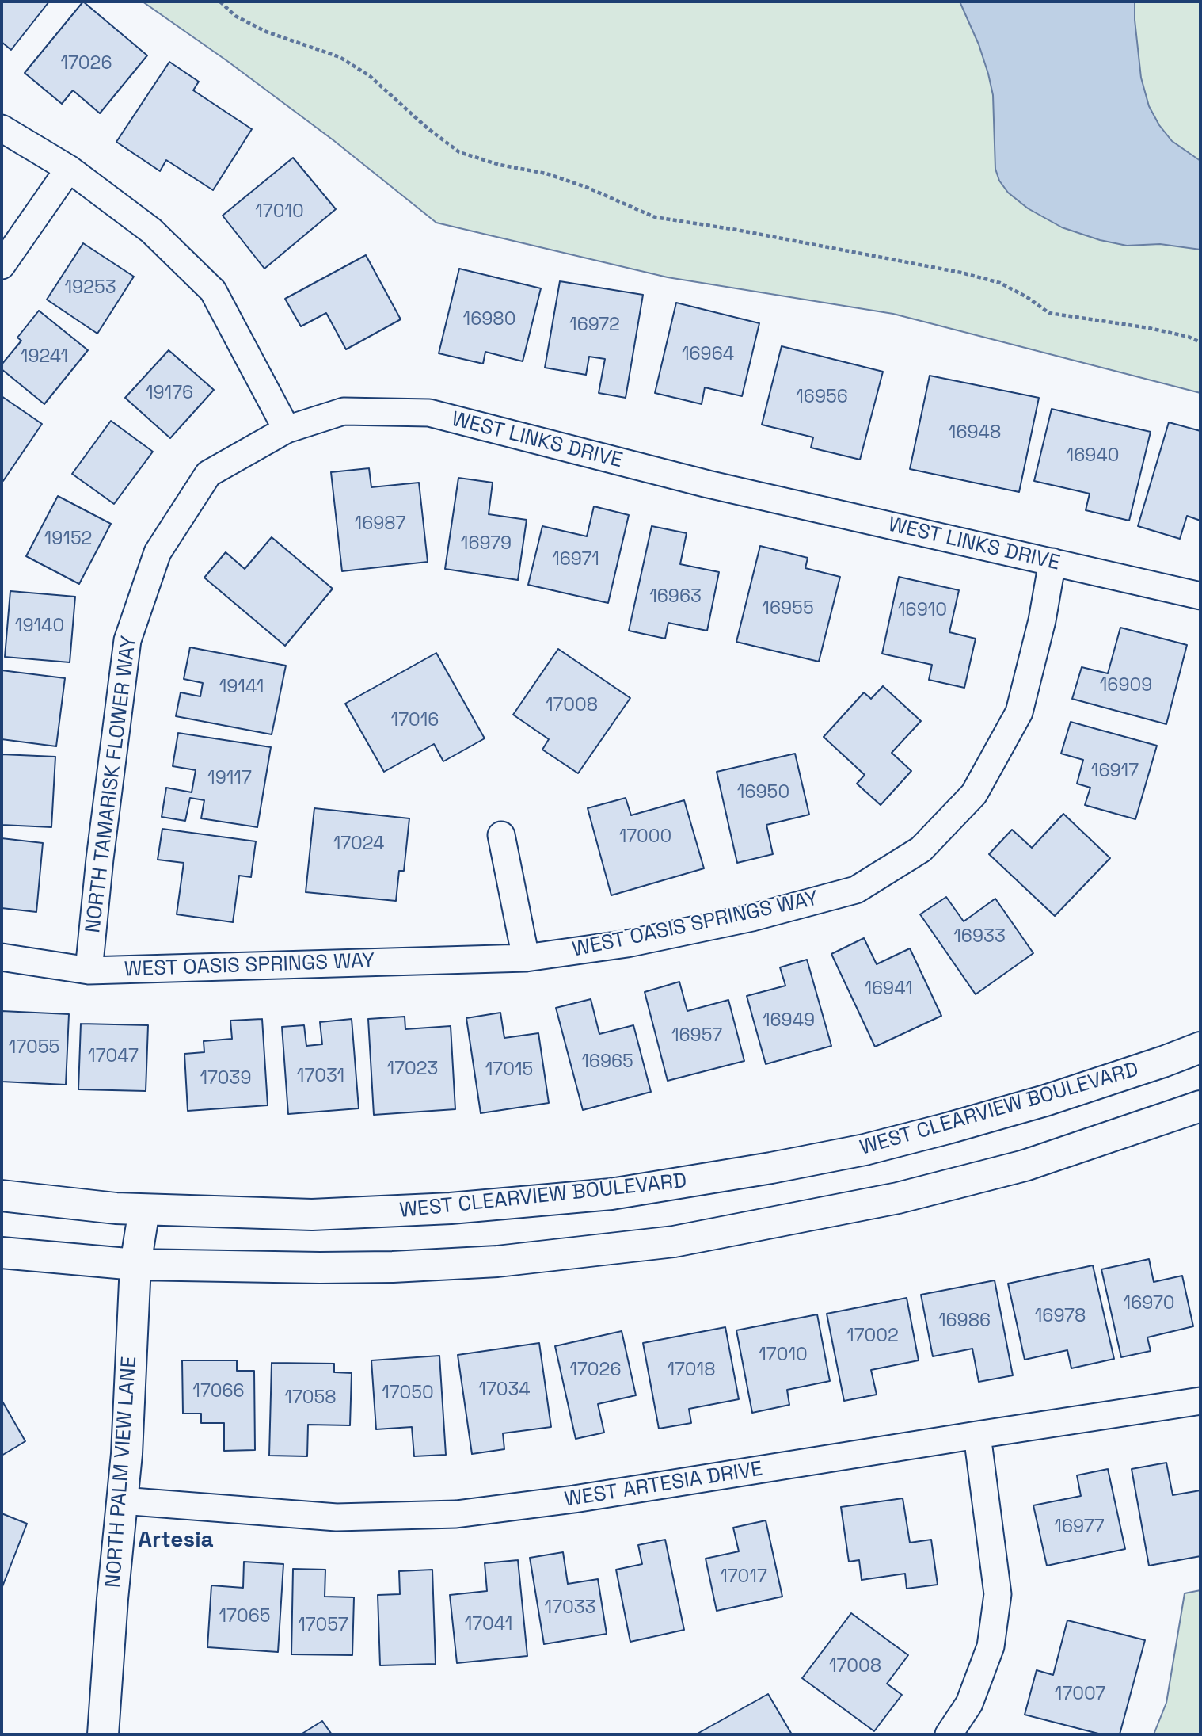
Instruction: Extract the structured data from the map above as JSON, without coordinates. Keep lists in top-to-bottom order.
{
  "streets": {
    "street": [
      "WEST LINKS DRIVE",
      "NORTH TAMARISK FLOWER WAY",
      "WEST OASIS SPRINGS WAY",
      "WEST CLEARVIEW BOULEVARD",
      "NORTH PALM VIEW LANE",
      "WEST ARTESIA DRIVE"
    ]
  },
  "crossings": [
    ["WEST LINKS DRIVE", "NORTH TAMARISK FLOWER WAY"],
    ["WEST LINKS DRIVE", "WEST OASIS SPRINGS WAY"],
    ["NORTH TAMARISK FLOWER WAY", "WEST OASIS SPRINGS WAY"],
    ["WEST CLEARVIEW BOULEVARD", "NORTH PALM VIEW LANE"],
    ["NORTH PALM VIEW LANE", "WEST ARTESIA DRIVE"]
  ],
  "districts": ["Artesia"],
  "house_numbers": [
    "17026",
    "17010",
    "19253",
    "16980",
    "16972",
    "16964",
    "19241",
    "19176",
    "16956",
    "16948",
    "16940",
    "16987",
    "19152",
    "16979",
    "16971",
    "16963",
    "16955",
    "16910",
    "19140",
    "16909",
    "19141",
    "17008",
    "17016",
    "16917",
    "19117",
    "16950",
    "17000",
    "17024",
    "16933",
    "16941",
    "16949",
    "16957",
    "17055",
    "17047",
    "16965",
    "17023",
    "17015",
    "17031",
    "17039",
    "16970",
    "16978",
    "16986",
    "17002",
    "17010",
    "17026",
    "17018",
    "17034",
    "17066",
    "17050",
    "17058",
    "16977",
    "17017",
    "17033",
    "17065",
    "17041",
    "17057",
    "17008",
    "17007"
  ]
}
